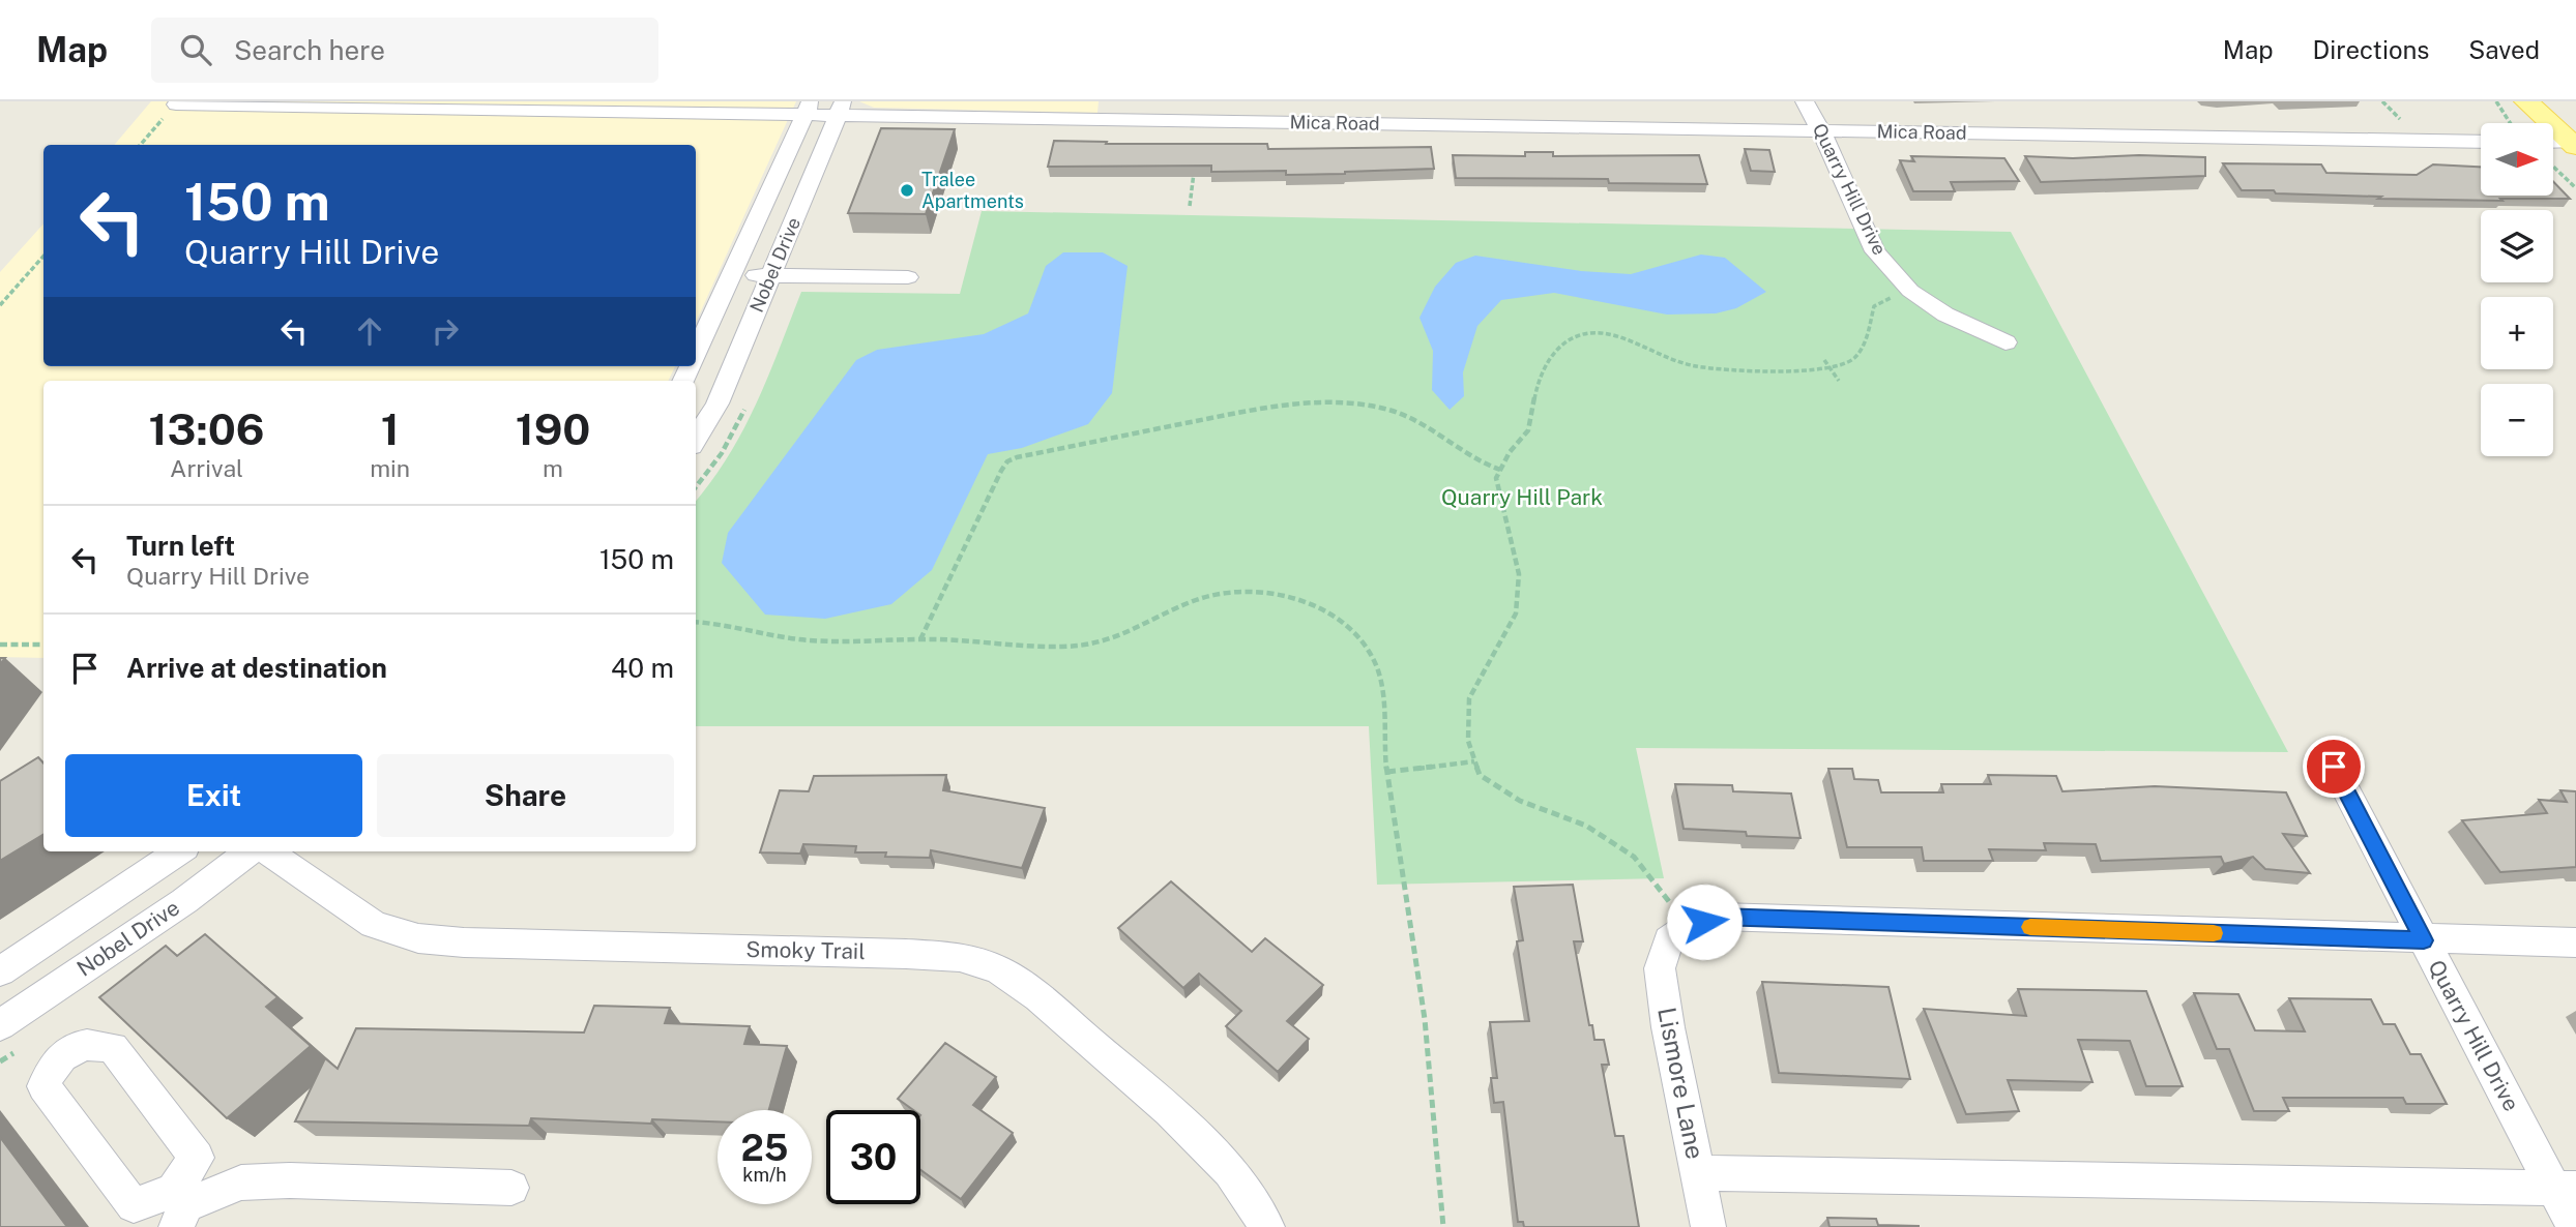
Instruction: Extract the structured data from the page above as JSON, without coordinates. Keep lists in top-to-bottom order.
{
  "streets": {
    "street": [
      "Mica Road",
      "Quarry Hill Drive",
      "Nobel Drive",
      "Smoky Trail",
      "Lismore Lane"
    ]
  },
  "crossings": [
    ["Mica Road", "Quarry Hill Drive"],
    ["Mica Road", "Nobel Drive"]
  ],
  "parks": ["Quarry Hill Park"],
  "places": ["Tralee Apartments"],
  "north": "right",
  "page": {
    "header": "Map",
    "search": "Search here",
    "nav": ["Map", "Directions", "Saved"],
    "map_buttons": ["+", "−"],
    "turn": ["150 m", "Quarry Hill Drive"],
    "eta": [
      "13:06",
      "Arrival",
      "1",
      "min",
      "190",
      "m"
    ],
    "list": [
      {
        "name": "Turn left",
        "note": "Quarry Hill Drive",
        "value": "150 m"
      },
      {
        "name": "Arrive at destination",
        "value": "40 m"
      }
    ],
    "buttons": ["Exit", "Share"],
    "speed": "25 km/h",
    "limit": "30"
  }
}
